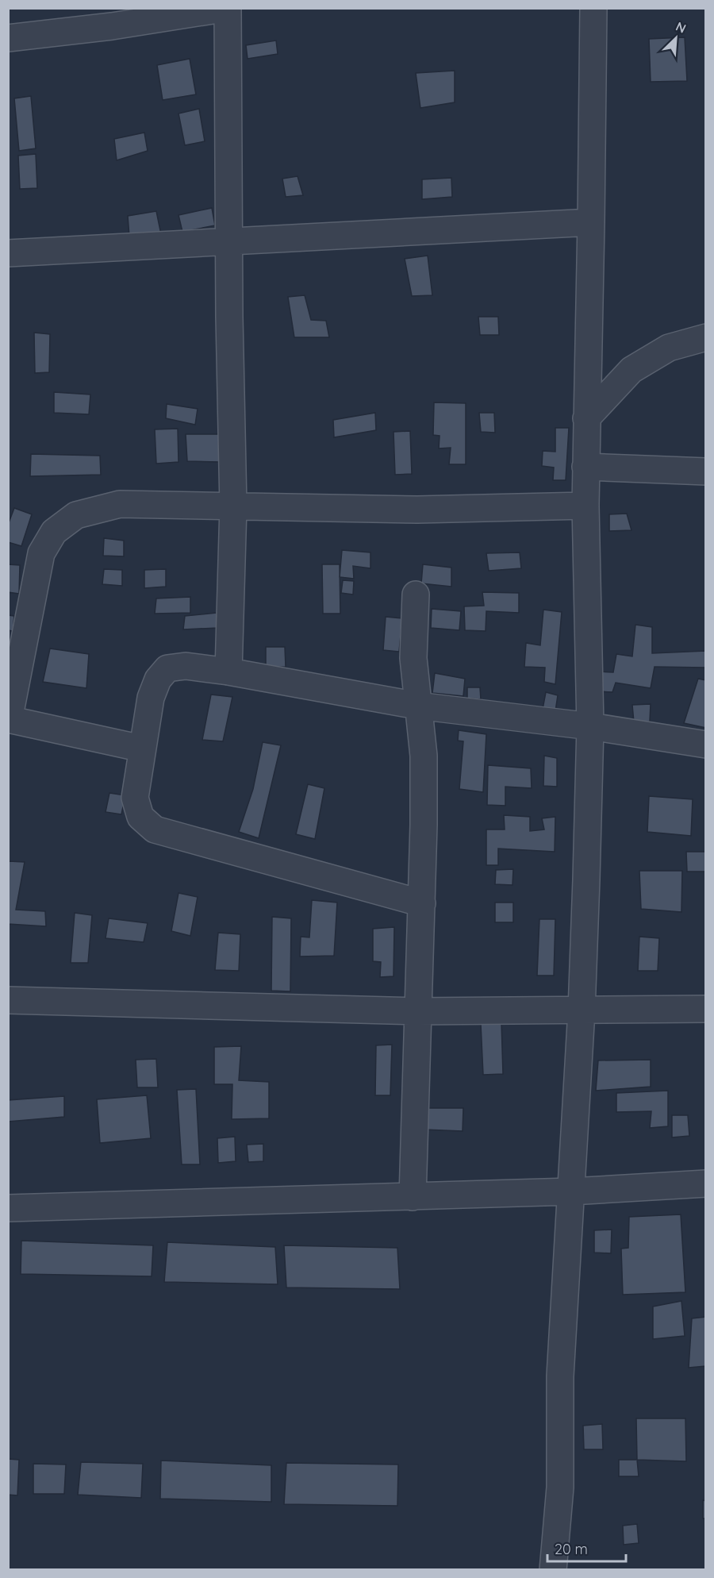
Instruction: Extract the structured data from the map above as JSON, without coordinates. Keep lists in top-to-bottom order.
{
  "scale_bar": "20 m",
  "north": "top right"
}
